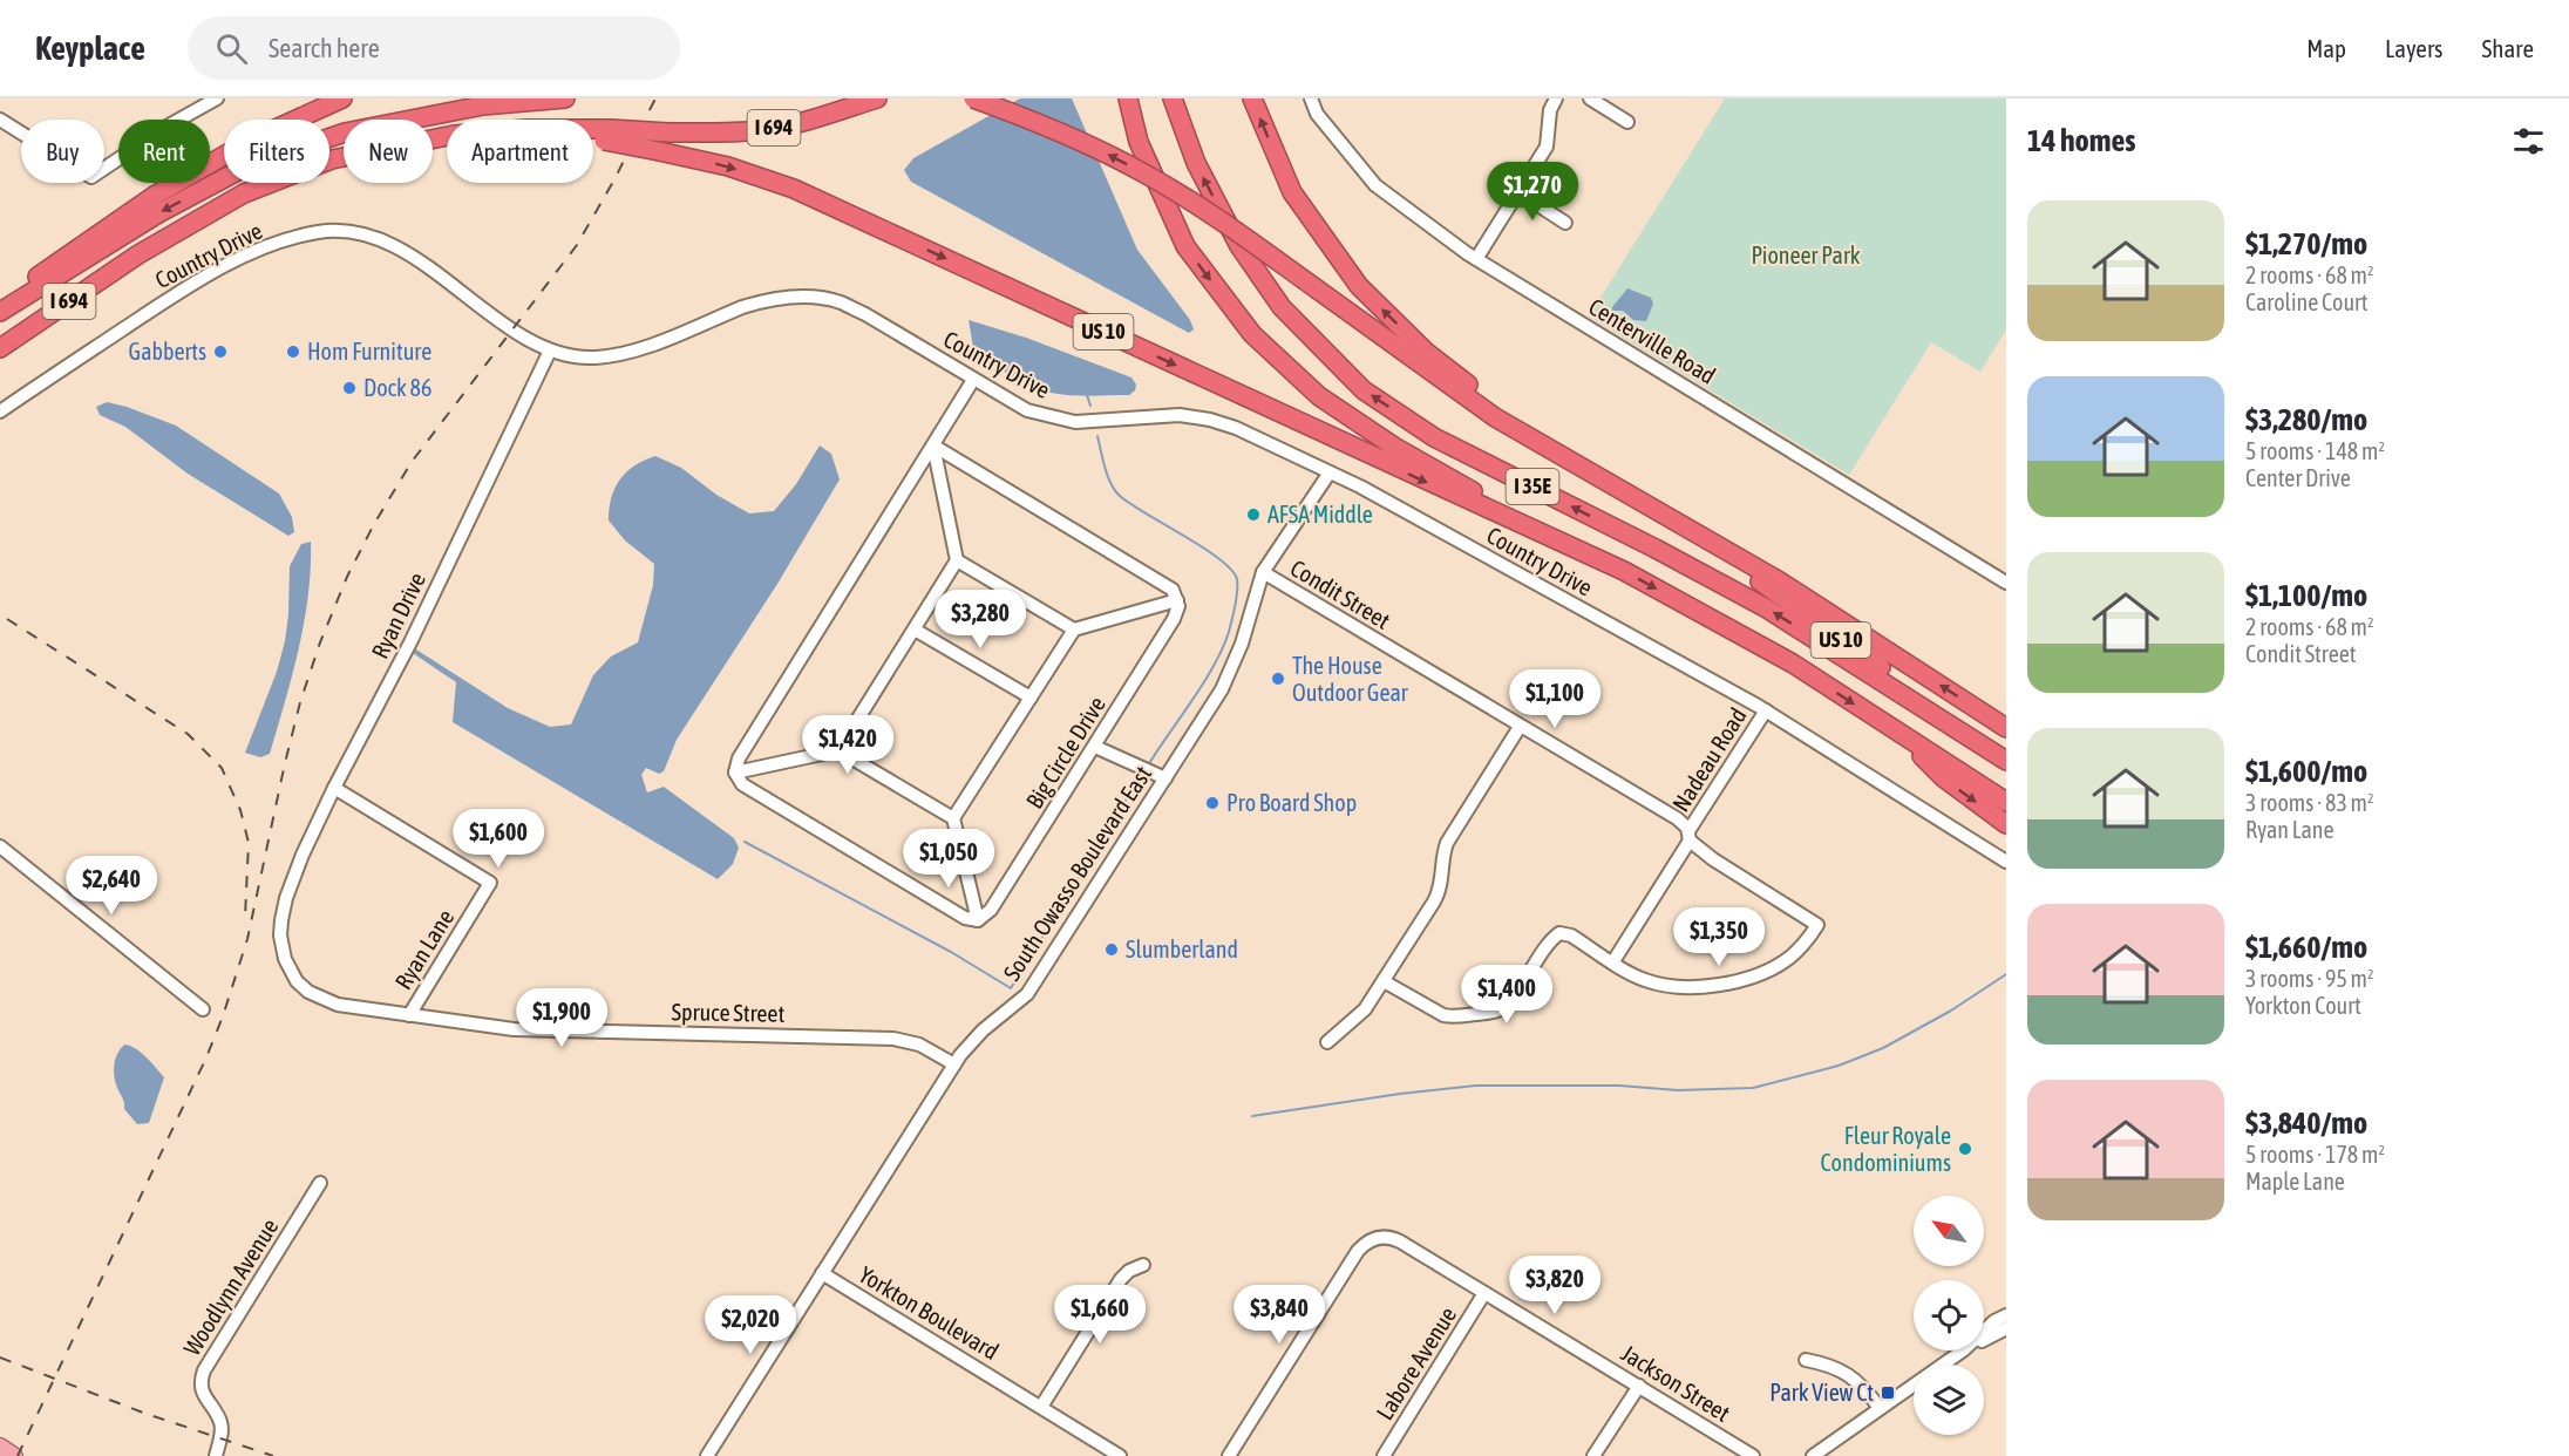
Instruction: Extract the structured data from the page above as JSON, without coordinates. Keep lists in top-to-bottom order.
{
  "streets": {
    "highway": ["I 694", "US 10", "I 35E"],
    "street": [
      "Country Drive",
      "Centerville Road",
      "Condit Street",
      "Ryan Drive",
      "Big Circle Drive",
      "Nadeau Road",
      "South Owasso Boulevard East",
      "Ryan Lane",
      "Spruce Street",
      "Woodlynn Avenue",
      "Yorkton Boulevard",
      "Labore Avenue",
      "Jackson Street"
    ]
  },
  "crossings": [
    ["I 694", "US 10"],
    ["Country Drive", "Ryan Drive"],
    ["Country Drive", "Nadeau Road"],
    ["Country Drive", "South Owasso Boulevard East"],
    ["US 10", "I 35E"],
    ["Condit Street", "Nadeau Road"],
    ["Condit Street", "South Owasso Boulevard East"],
    ["Ryan Drive", "Ryan Lane"],
    ["Ryan Drive", "Spruce Street"],
    ["South Owasso Boulevard East", "Spruce Street"],
    ["South Owasso Boulevard East", "Yorkton Boulevard"],
    ["Ryan Lane", "Spruce Street"],
    ["Labore Avenue", "Jackson Street"]
  ],
  "parks": ["Pioneer Park"],
  "places": {
    "other": [
      "Gabberts",
      "Hom Furniture",
      "Dock 86",
      "AFSA Middle",
      "The House Outdoor Gear",
      "Pro Board Shop",
      "Slumberland",
      "Fleur Royale Condominiums"
    ],
    "transit": ["Park View Ct"]
  },
  "north": "top left",
  "page": {
    "header": "Keyplace",
    "search": "Search here",
    "nav": ["Map", "Layers", "Share"],
    "heading": "14 homes",
    "chip": [
      "Buy",
      "Rent",
      "Filters",
      "New",
      "Apartment"
    ],
    "price": [
      "$1,270",
      "$3,280",
      "$1,100",
      "$1,420",
      "$1,600",
      "$1,050",
      "$2,640",
      "$1,350",
      "$1,400",
      "$1,900",
      "$3,820",
      "$1,660",
      "$3,840",
      "$2,020"
    ],
    "list": [
      {
        "name": "$1,270/mo",
        "note": "2 rooms · 68 m² · Caroline Court"
      },
      {
        "name": "$3,280/mo",
        "note": "5 rooms · 148 m² · Center Drive"
      },
      {
        "name": "$1,100/mo",
        "note": "2 rooms · 68 m² · Condit Street"
      },
      {
        "name": "$1,600/mo",
        "note": "3 rooms · 83 m² · Ryan Lane"
      },
      {
        "name": "$1,660/mo",
        "note": "3 rooms · 95 m² · Yorkton Court"
      },
      {
        "name": "$3,840/mo",
        "note": "5 rooms · 178 m² · Maple Lane"
      }
    ]
  }
}
